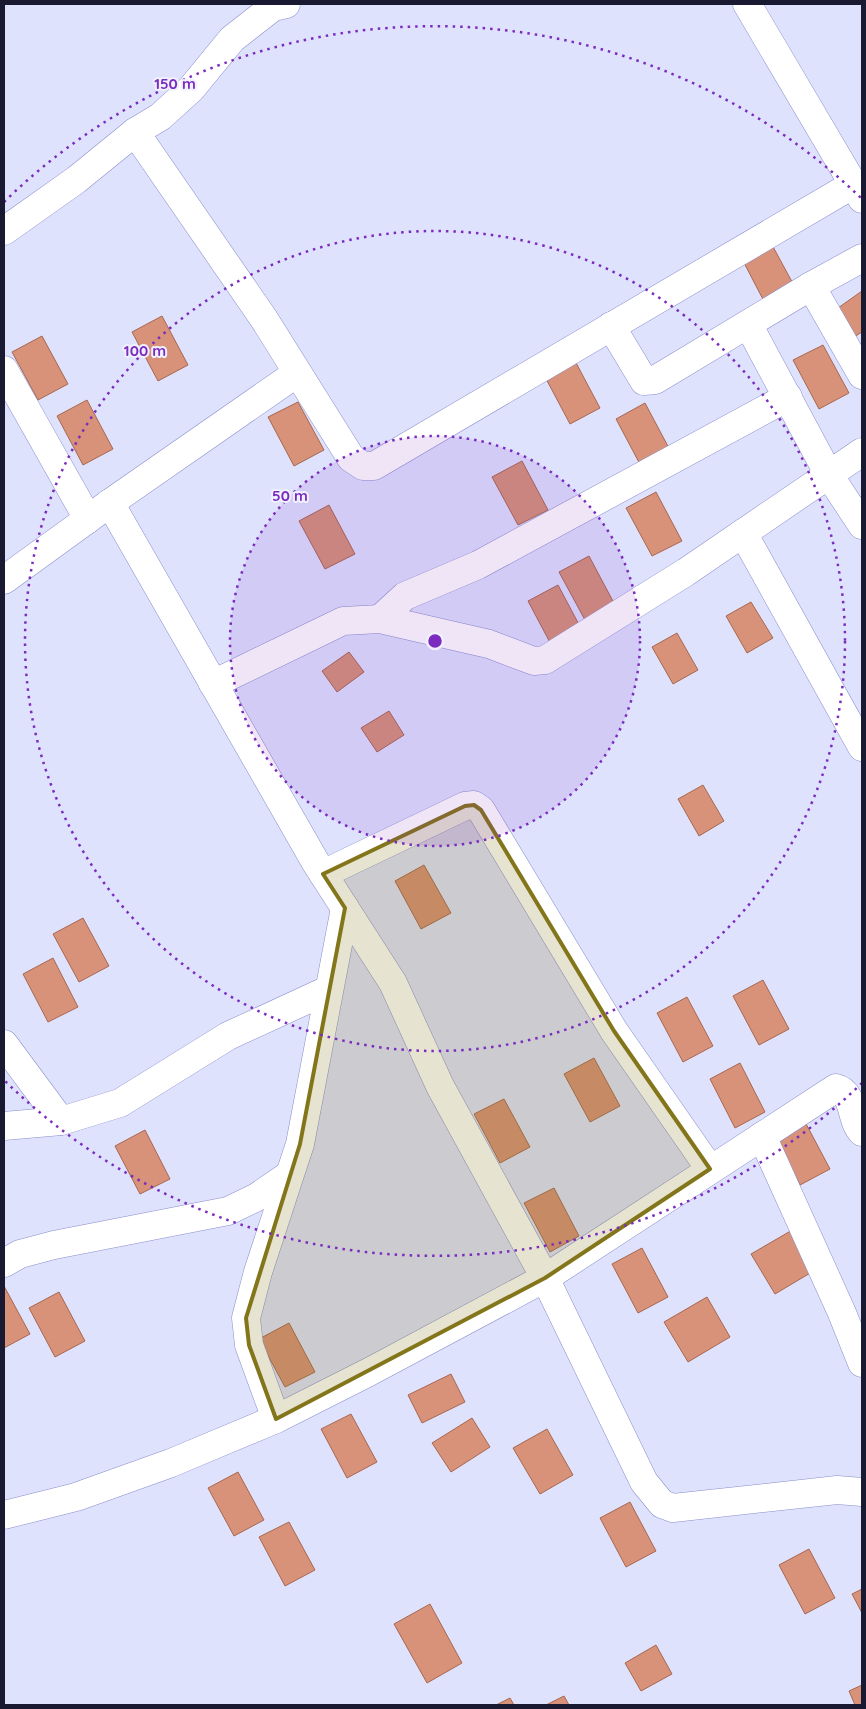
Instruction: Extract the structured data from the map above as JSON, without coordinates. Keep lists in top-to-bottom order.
{
  "rings": ["150 m", "100 m", "50 m"]
}
